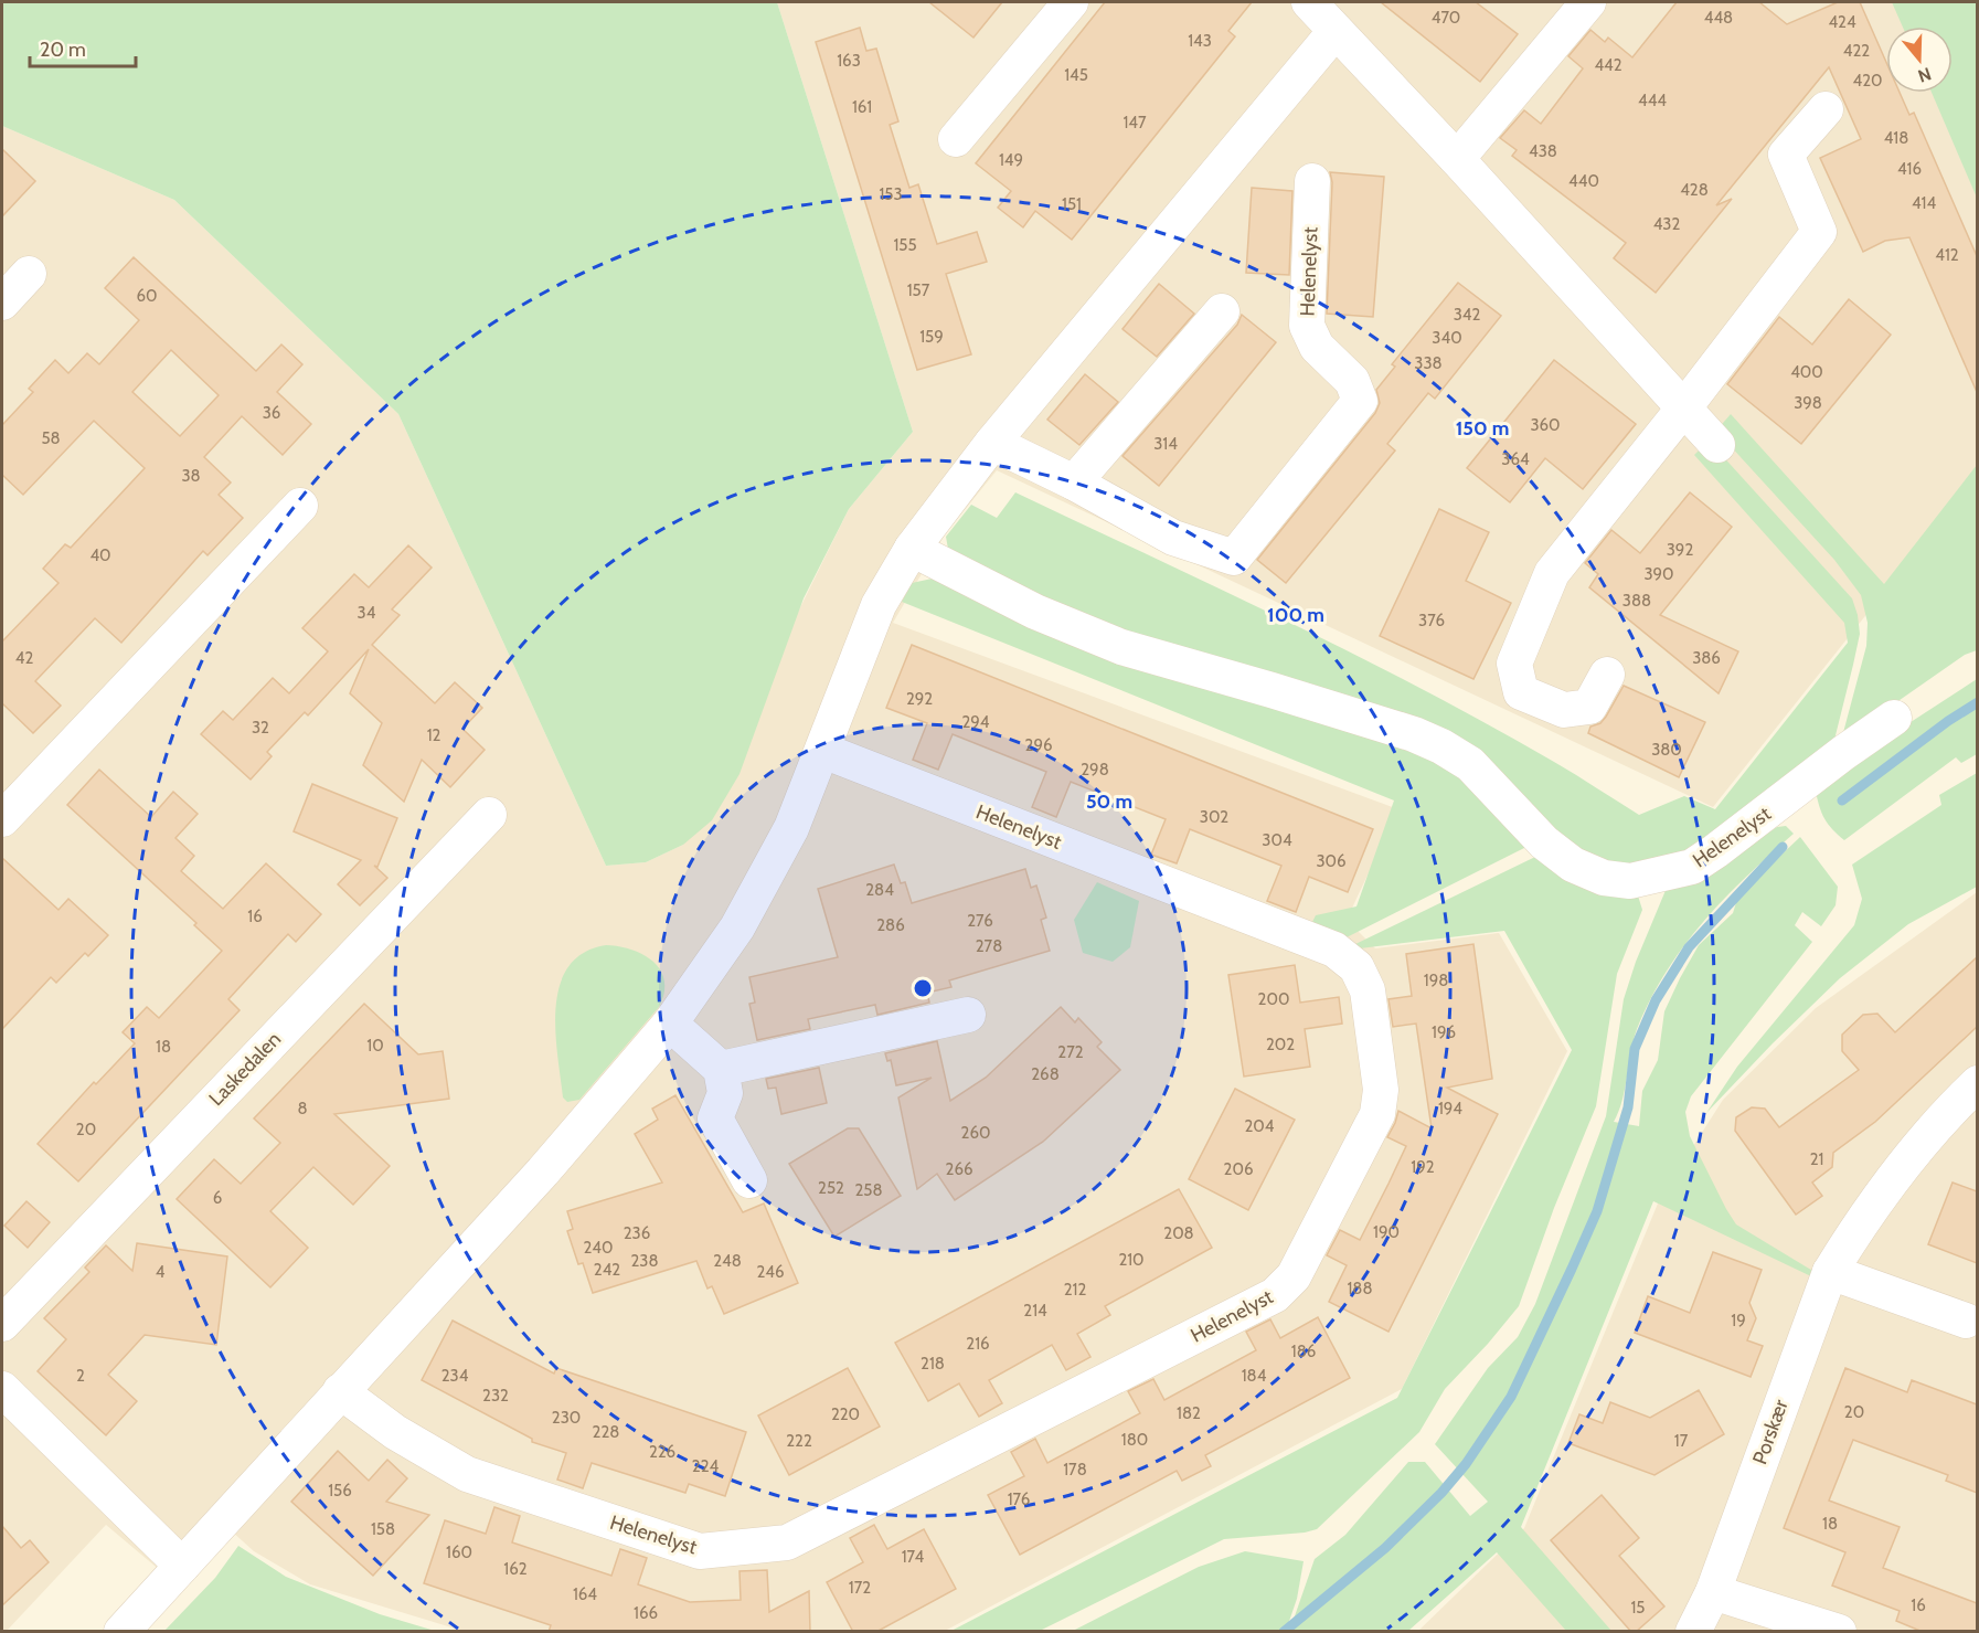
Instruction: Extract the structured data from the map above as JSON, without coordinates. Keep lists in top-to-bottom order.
{
  "streets": {
    "street": ["Helenelyst", "Laskedalen", "Porskær"]
  },
  "house_numbers": [
    "470",
    "448",
    "424",
    "143",
    "422",
    "163",
    "442",
    "145",
    "420",
    "444",
    "161",
    "147",
    "418",
    "438",
    "149",
    "416",
    "440",
    "428",
    "153",
    "414",
    "151",
    "432",
    "155",
    "412",
    "157",
    "60",
    "342",
    "159",
    "340",
    "338",
    "400",
    "398",
    "36",
    "360",
    "58",
    "314",
    "364",
    "38",
    "392",
    "40",
    "390",
    "388",
    "34",
    "376",
    "42",
    "386",
    "292",
    "294",
    "32",
    "12",
    "296",
    "380",
    "298",
    "302",
    "304",
    "306",
    "284",
    "16",
    "276",
    "286",
    "278",
    "198",
    "200",
    "196",
    "202",
    "10",
    "18",
    "272",
    "268",
    "8",
    "194",
    "204",
    "20",
    "260",
    "21",
    "192",
    "266",
    "206",
    "252",
    "258",
    "6",
    "190",
    "236",
    "208",
    "240",
    "210",
    "238",
    "248",
    "242",
    "4",
    "246",
    "188",
    "212",
    "214",
    "19",
    "216",
    "186",
    "218",
    "2",
    "234",
    "184",
    "232",
    "20",
    "182",
    "220",
    "230",
    "228",
    "180",
    "222",
    "17",
    "226",
    "224",
    "178",
    "156",
    "176",
    "18",
    "158",
    "160",
    "174",
    "162",
    "172",
    "164",
    "16",
    "15",
    "166"
  ],
  "scale_bar": "20 m",
  "north": "bottom",
  "rings": ["150 m", "100 m", "50 m"]
}
